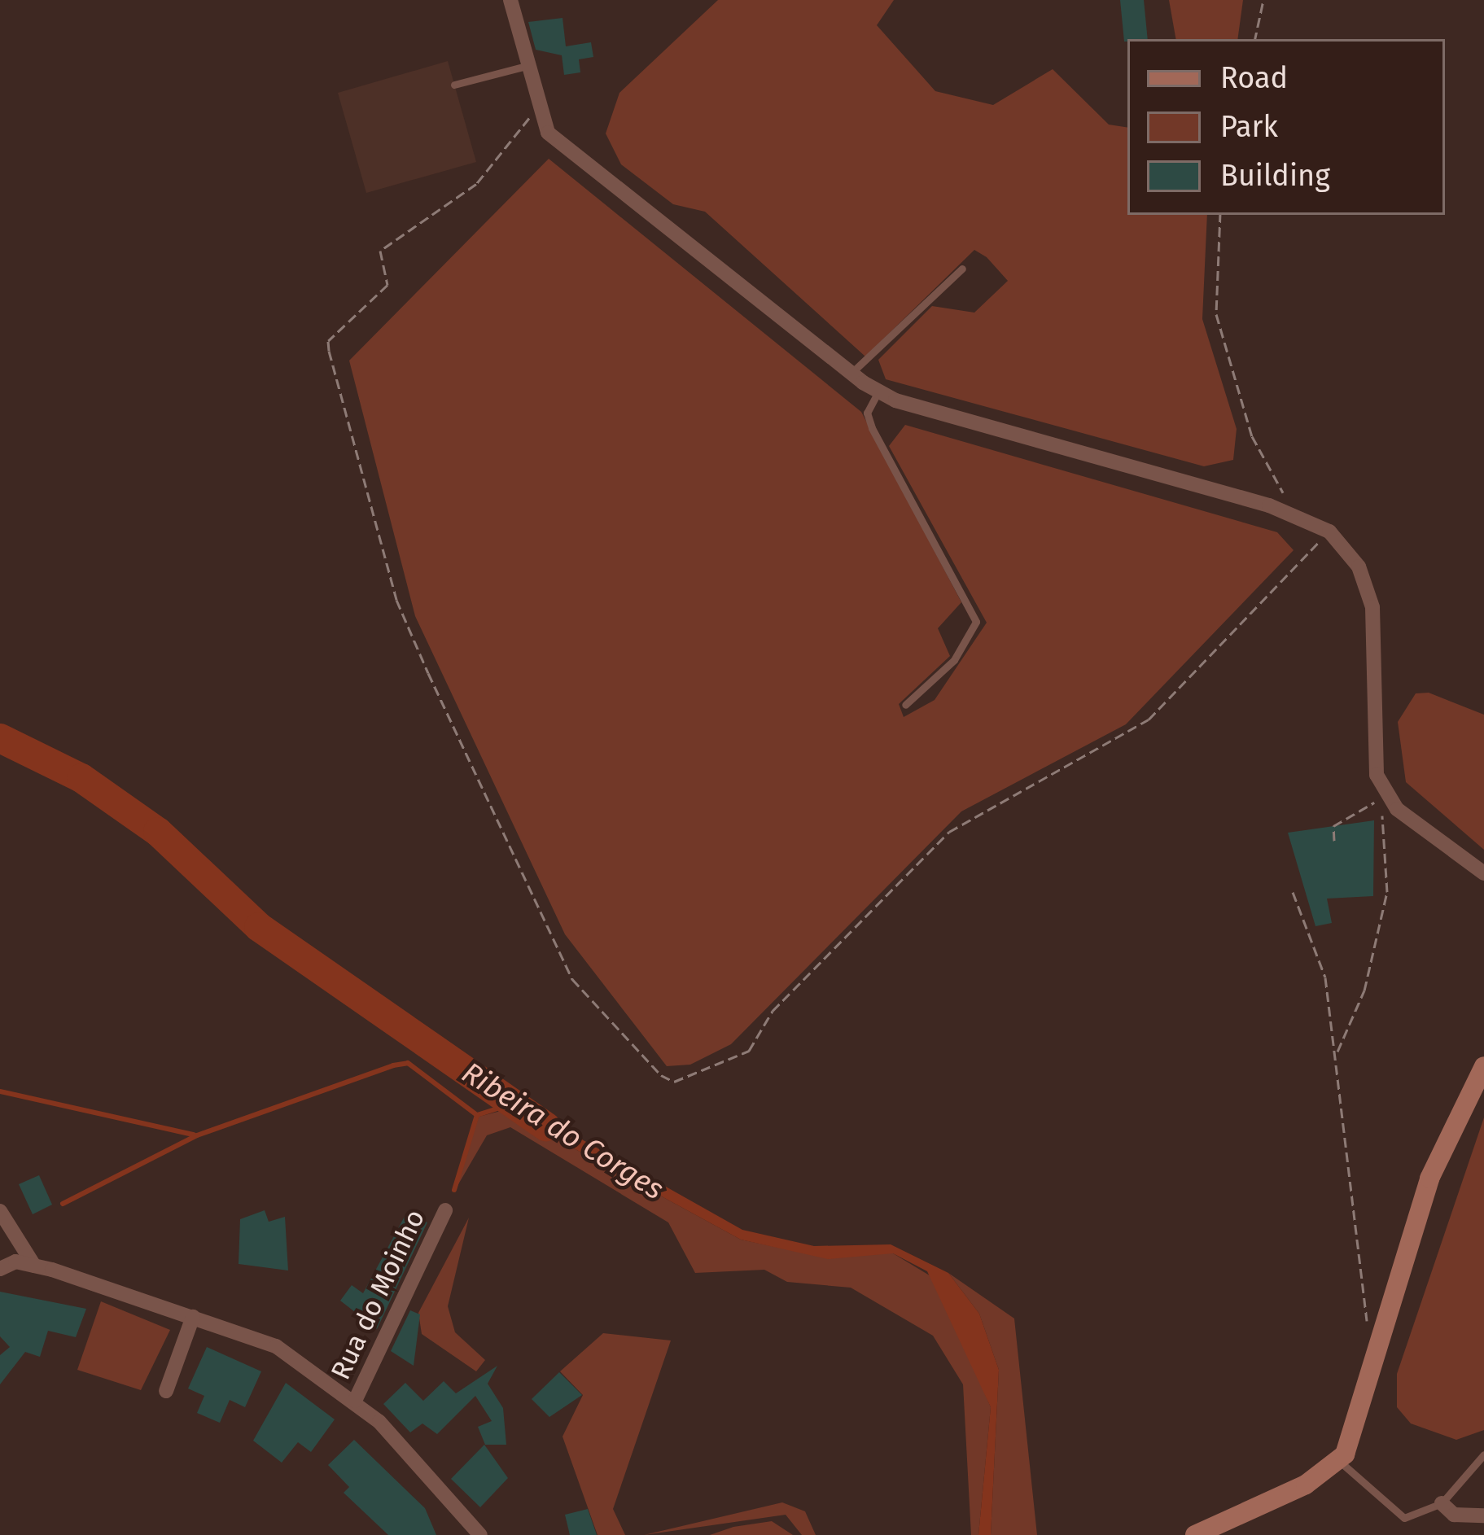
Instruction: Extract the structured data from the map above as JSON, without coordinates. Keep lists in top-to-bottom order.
{
  "streets": {
    "street": ["Rua do Moinho"]
  },
  "water": ["Ribeira do Corges"],
  "legend": ["Road", "Park", "Building"]
}
